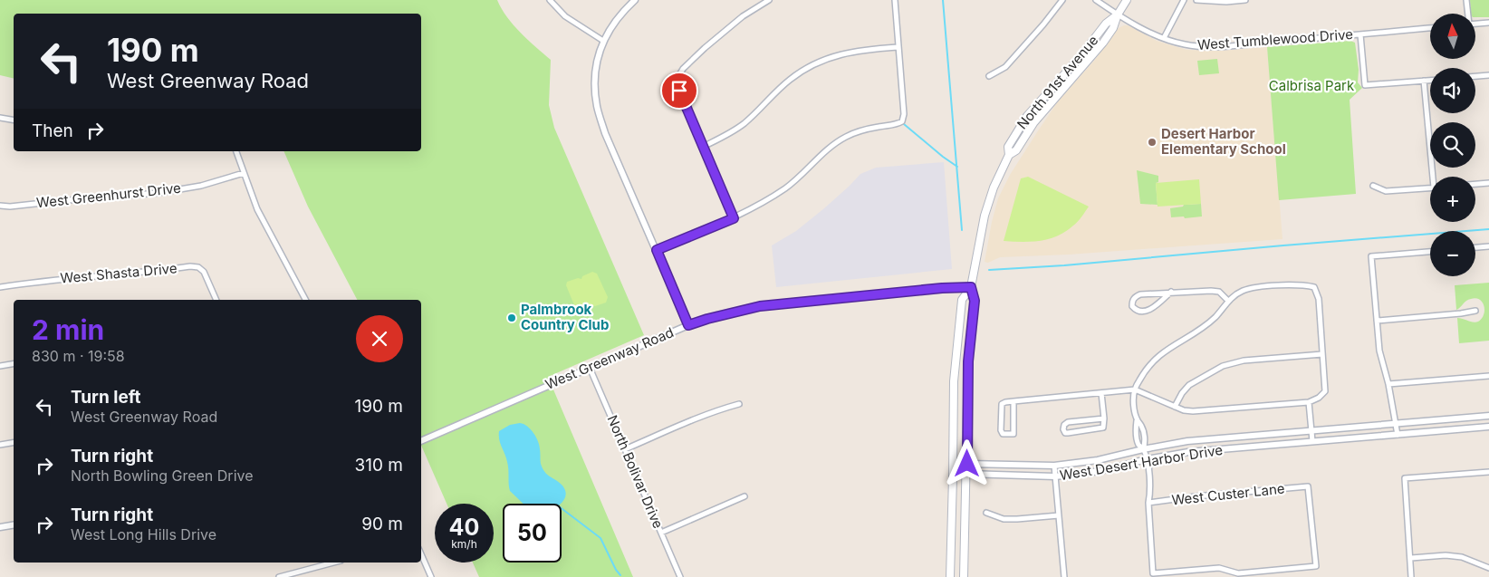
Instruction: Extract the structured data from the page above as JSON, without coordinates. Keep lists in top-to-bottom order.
{
  "streets": {
    "main road": ["North 91st Avenue"],
    "street": [
      "West Tumblewood Drive",
      "West Greenhurst Drive",
      "West Shasta Drive",
      "West Greenway Road",
      "West Desert Harbor Drive",
      "North Bolivar Drive",
      "West Custer Lane"
    ]
  },
  "crossings": [
    ["West Tumblewood Drive", "North 91st Avenue"],
    ["North 91st Avenue", "West Greenway Road"],
    ["North 91st Avenue", "West Desert Harbor Drive"],
    ["West Greenway Road", "North Bolivar Drive"]
  ],
  "parks": ["Calbrisa Park"],
  "places": ["Desert Harbor Elementary School", "Palmbrook Country Club"],
  "north": "top",
  "page": {
    "map_buttons": ["+", "−"],
    "turn": ["190 m", "West Greenway Road"],
    "then": "Then",
    "heading": ["2 min", "830 m · 19:58"],
    "list": [
      {
        "name": "Turn left",
        "note": "West Greenway Road",
        "value": "190 m"
      },
      {
        "name": "Turn right",
        "note": "North Bowling Green Drive",
        "value": "310 m"
      },
      {
        "name": "Turn right",
        "note": "West Long Hills Drive",
        "value": "90 m"
      }
    ],
    "speed": "40 km/h",
    "limit": "50"
  }
}
